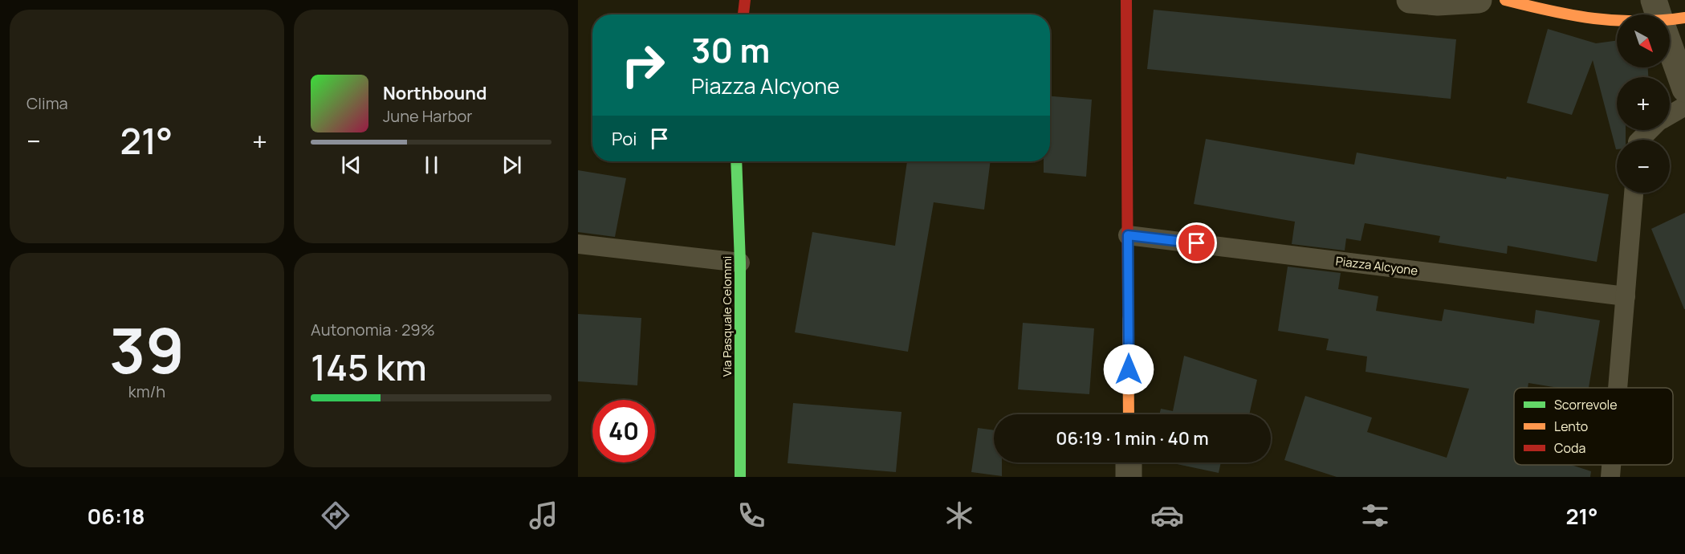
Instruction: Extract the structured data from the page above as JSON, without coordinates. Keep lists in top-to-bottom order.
{
  "streets": {
    "street": ["Via Pasquale Celommi"],
    "lane": ["Piazza Alcyone"]
  },
  "legend": ["Scorrevole", "Lento", "Coda"],
  "north": "bottom right",
  "page": {
    "tile": [
      "Clima",
      ["39", "km/h"],
      ["Autonomia · 29%", "145 km"]
    ],
    "map_buttons": ["+", "−"],
    "turn": ["30 m", "Piazza Alcyone"],
    "song": ["Northbound", "June Harbor"],
    "then": "Poi",
    "heat": ["−", "21°", "+"],
    "limit": "40",
    "trip": "06:19 · 1 min · 40 m",
    "tabs": ["06:18", "21°"]
  }
}
